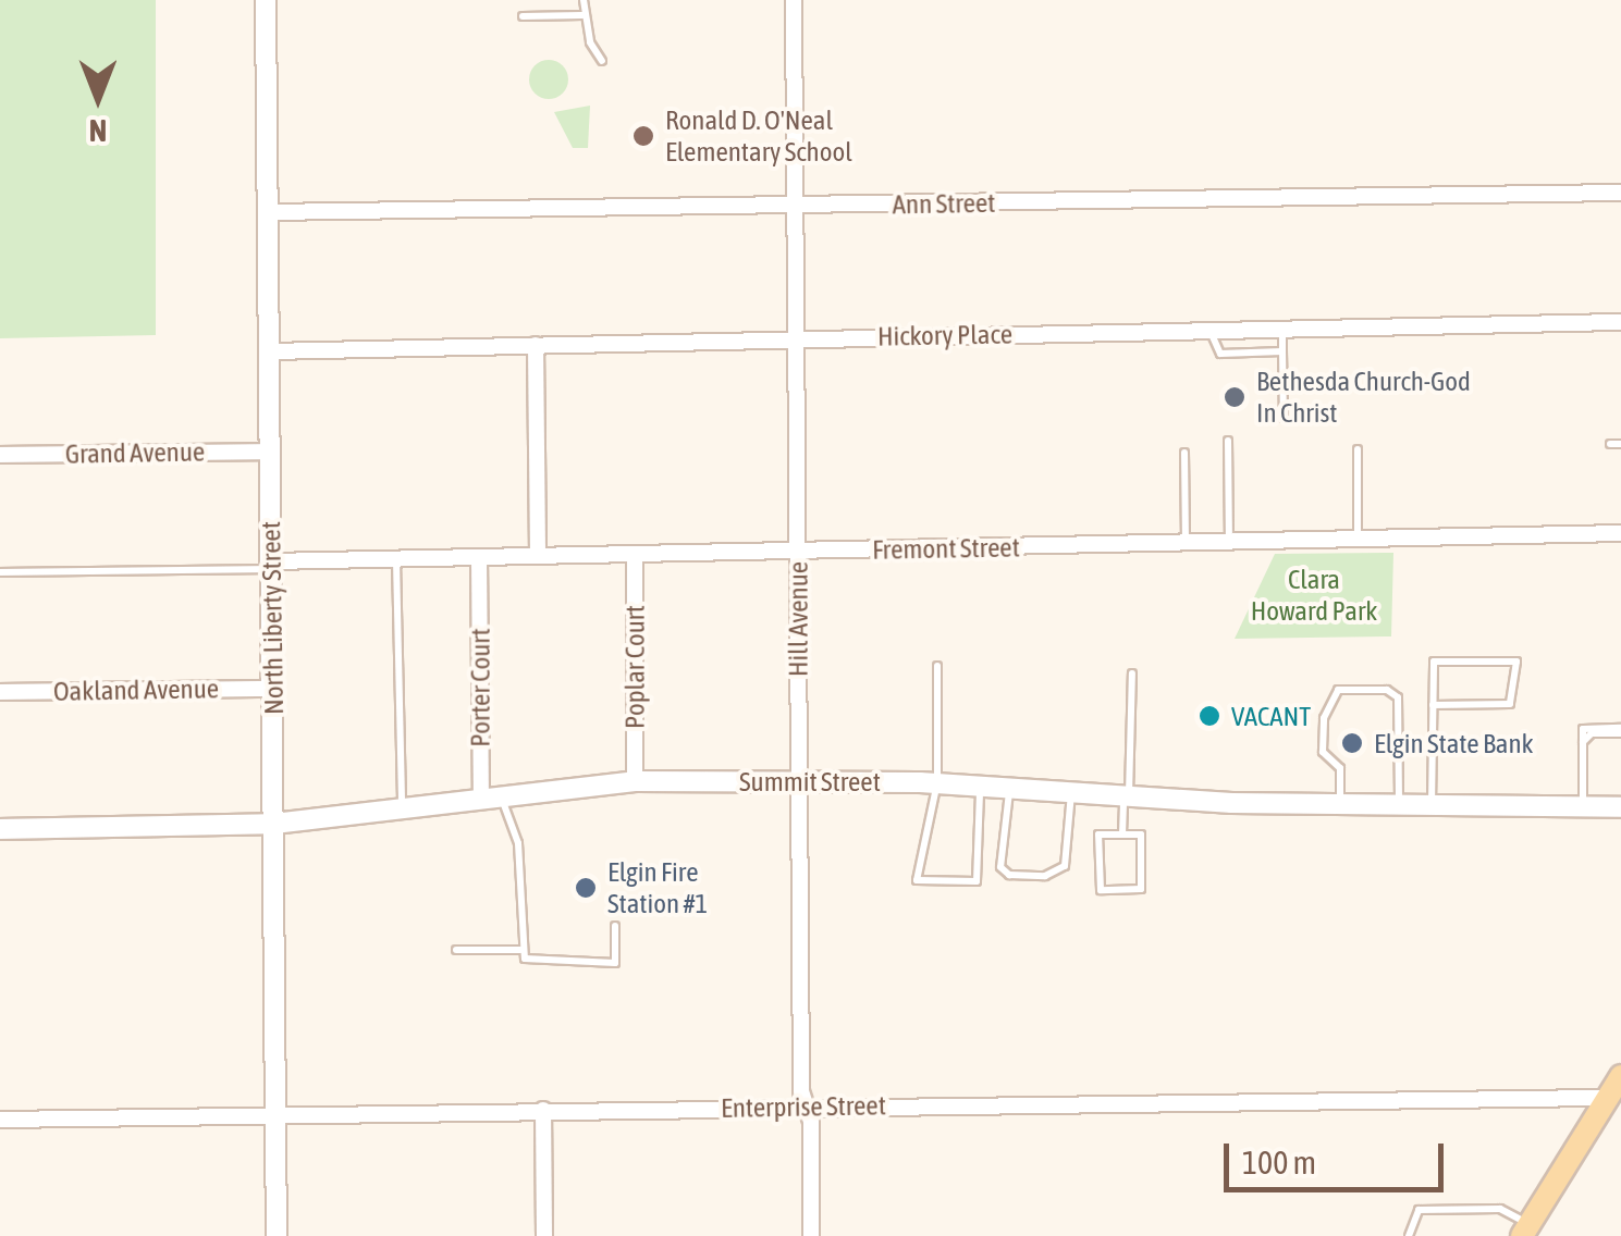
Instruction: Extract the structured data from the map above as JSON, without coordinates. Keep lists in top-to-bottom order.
{
  "streets": {
    "main road": ["North Liberty Street", "Summit Street"],
    "street": [
      "Ann Street",
      "Hickory Place",
      "Grand Avenue",
      "Fremont Street",
      "Hill Avenue",
      "Poplar Court",
      "Porter Court",
      "Oakland Avenue",
      "Enterprise Street"
    ]
  },
  "crossings": [
    ["Ann Street", "North Liberty Street"],
    ["Ann Street", "Hill Avenue"],
    ["Hickory Place", "North Liberty Street"],
    ["Hickory Place", "Hill Avenue"],
    ["Grand Avenue", "North Liberty Street"],
    ["Fremont Street", "North Liberty Street"],
    ["Fremont Street", "Hill Avenue"],
    ["Fremont Street", "Poplar Court"],
    ["Fremont Street", "Porter Court"],
    ["North Liberty Street", "Oakland Avenue"],
    ["North Liberty Street", "Summit Street"],
    ["North Liberty Street", "Enterprise Street"],
    ["Hill Avenue", "Summit Street"],
    ["Hill Avenue", "Enterprise Street"],
    ["Poplar Court", "Summit Street"],
    ["Porter Court", "Summit Street"]
  ],
  "parks": ["Clara Howard Park"],
  "places": [
    "Ronald D. O'Neal Elementary School",
    "Bethesda Church-God In Christ",
    "VACANT",
    "Elgin State Bank",
    "Elgin Fire Station #1"
  ],
  "scale_bar": "100 m",
  "north": "bottom"
}
